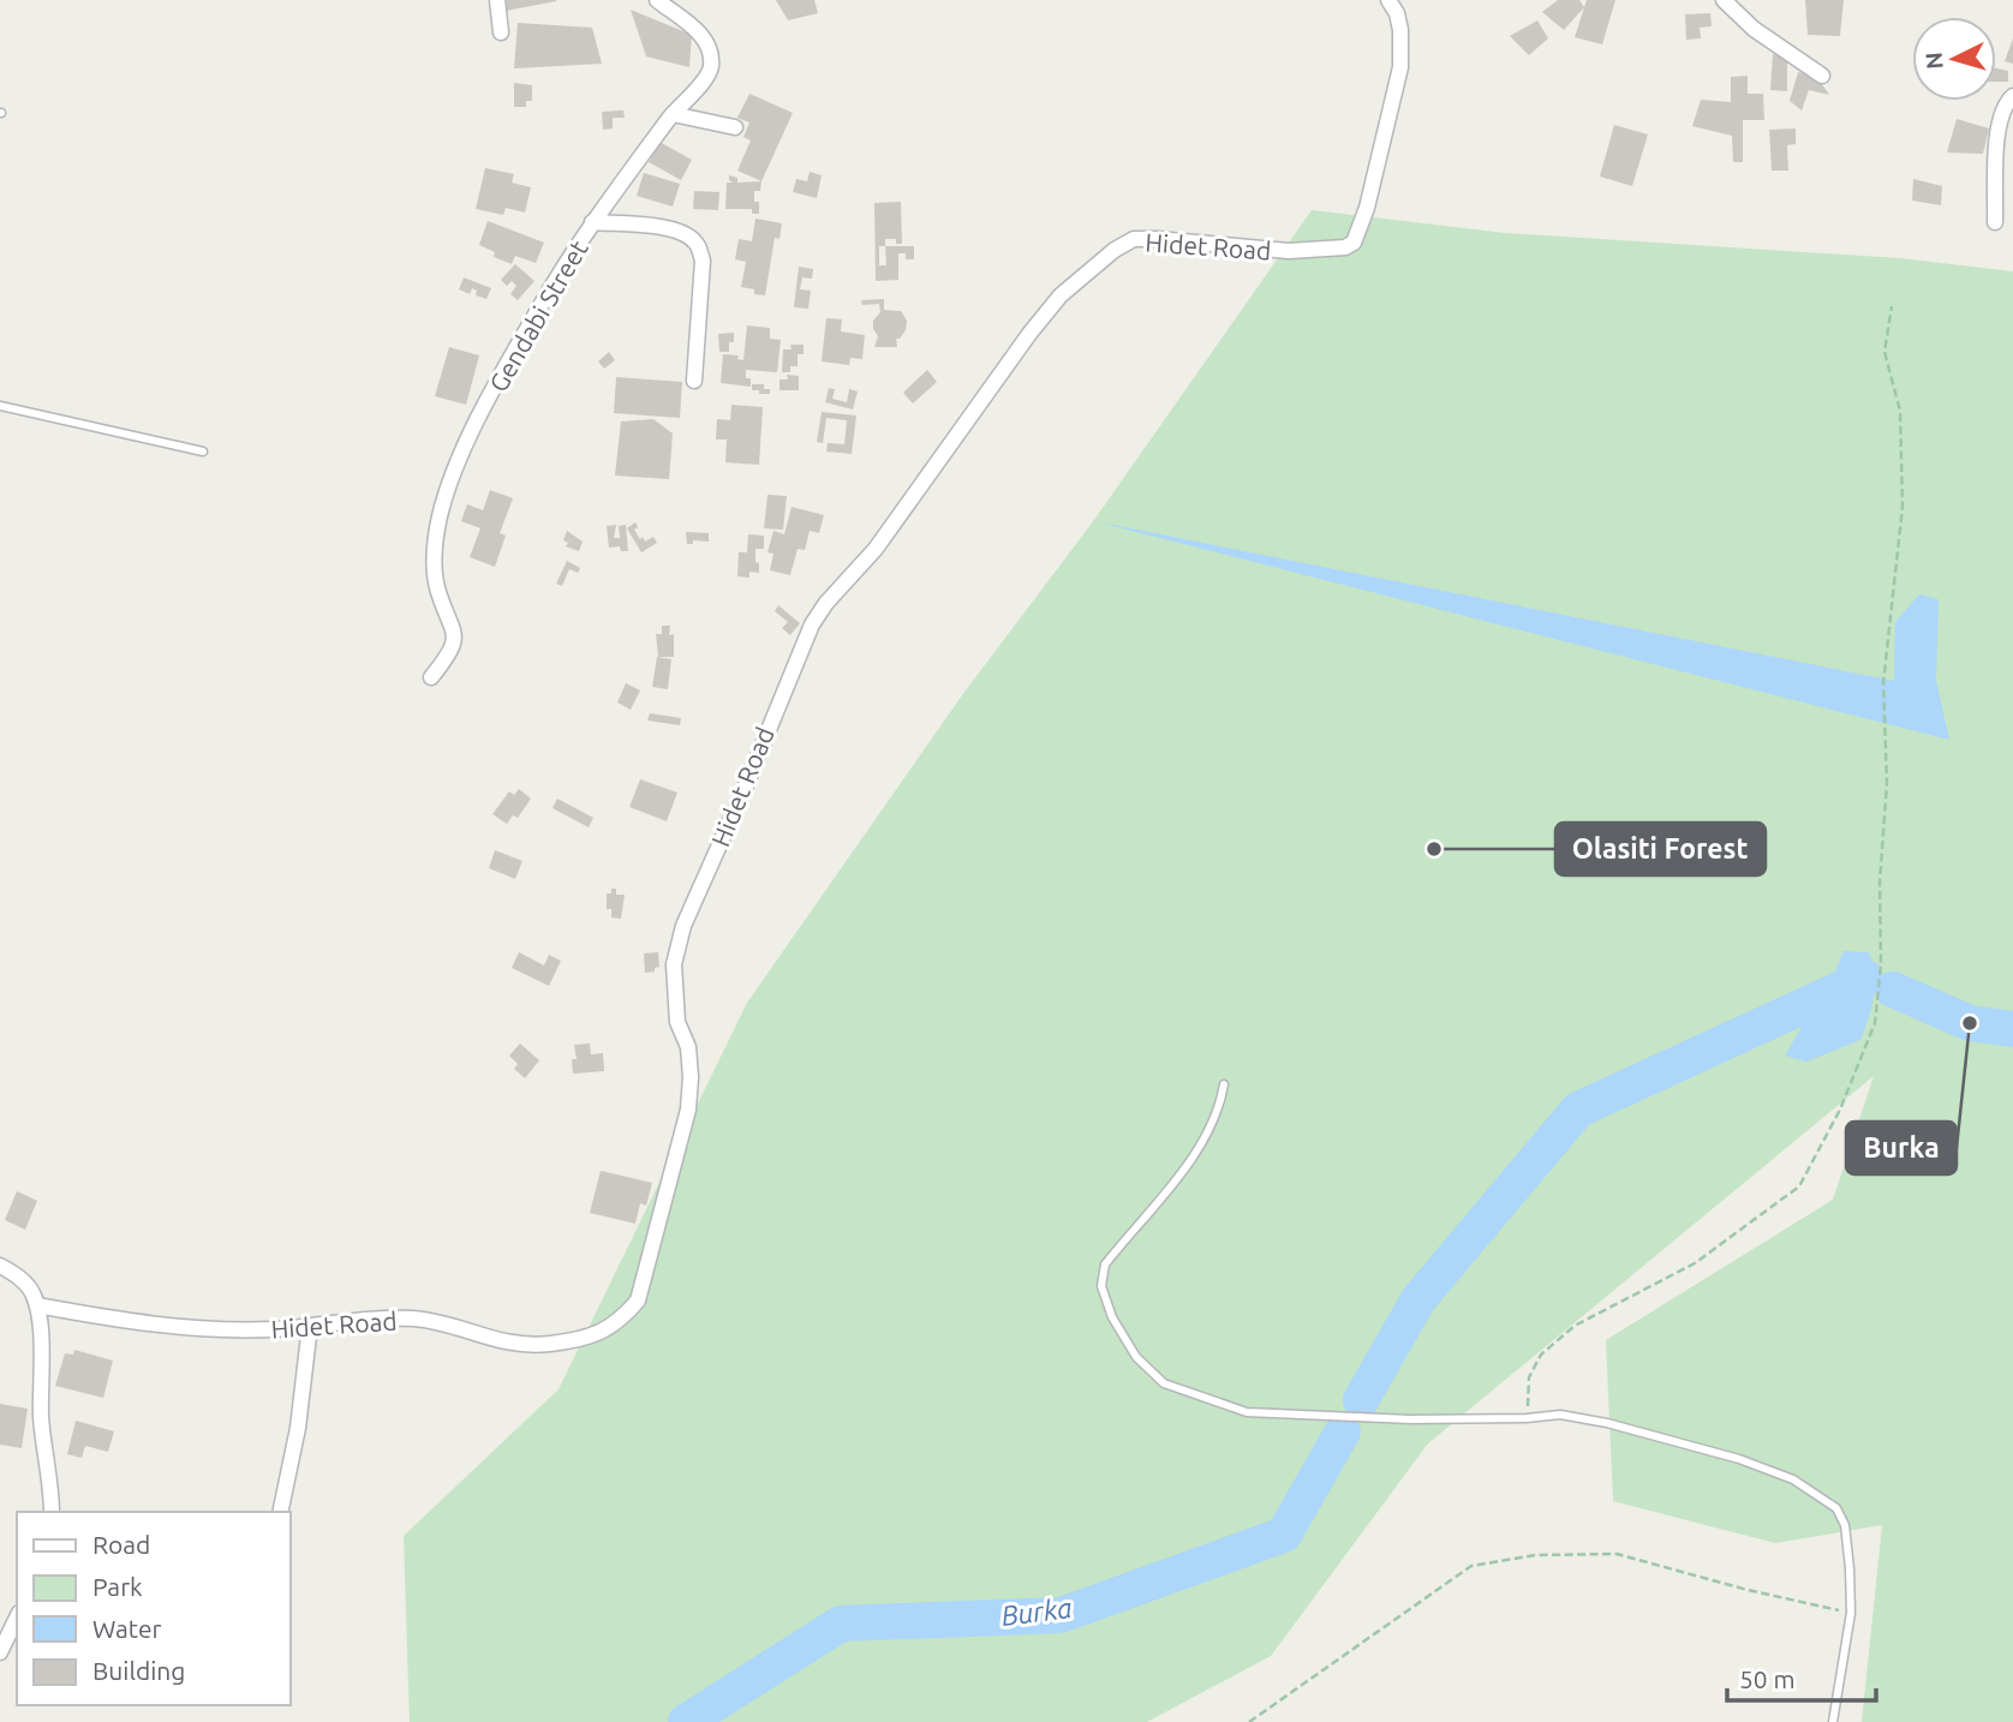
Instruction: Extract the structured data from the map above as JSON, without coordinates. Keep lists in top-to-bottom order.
{
  "streets": {
    "street": ["Hidet Road", "Gendabi Street"]
  },
  "water": ["Burka"],
  "places": ["Olasiti Forest", "Burka"],
  "legend": [
    "Road",
    "Park",
    "Water",
    "Building"
  ],
  "scale_bar": "50 m",
  "north": "left"
}
